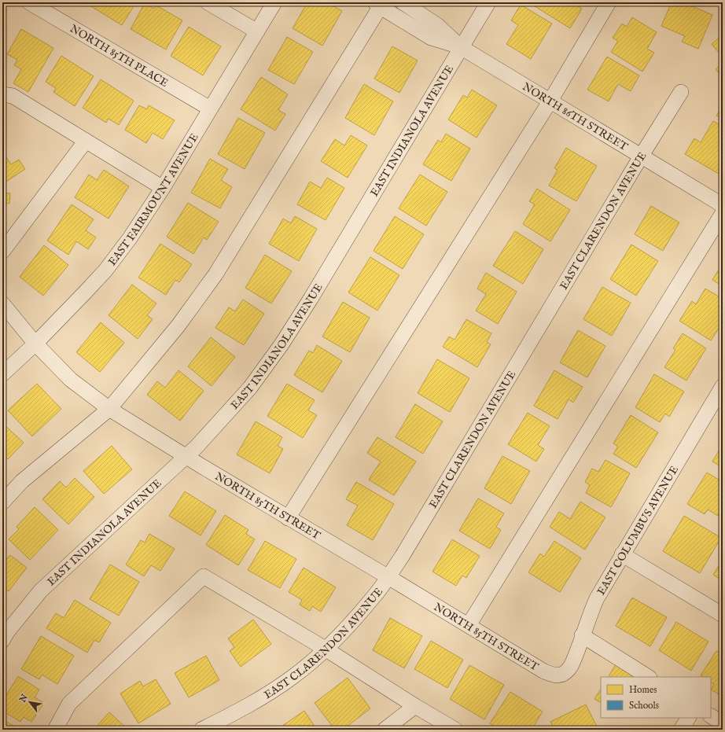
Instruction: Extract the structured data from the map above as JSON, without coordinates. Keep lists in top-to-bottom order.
{
  "streets": {
    "street": [
      "NORTH 85TH PLACE",
      "NORTH 86TH STREET",
      "EAST INDIANOLA AVENUE",
      "EAST FAIRMOUNT AVENUE",
      "EAST CLARENDON AVENUE",
      "NORTH 85TH STREET",
      "EAST COLUMBUS AVENUE"
    ]
  },
  "crossings": [
    ["NORTH 85TH PLACE", "EAST FAIRMOUNT AVENUE"],
    ["NORTH 86TH STREET", "EAST INDIANOLA AVENUE"],
    ["NORTH 86TH STREET", "EAST CLARENDON AVENUE"],
    ["EAST INDIANOLA AVENUE", "NORTH 85TH STREET"],
    ["EAST FAIRMOUNT AVENUE", "NORTH 85TH STREET"],
    ["EAST CLARENDON AVENUE", "NORTH 85TH STREET"],
    ["NORTH 85TH STREET", "EAST COLUMBUS AVENUE"]
  ],
  "legend": ["Homes", "Schools"],
  "north": "top left"
}
